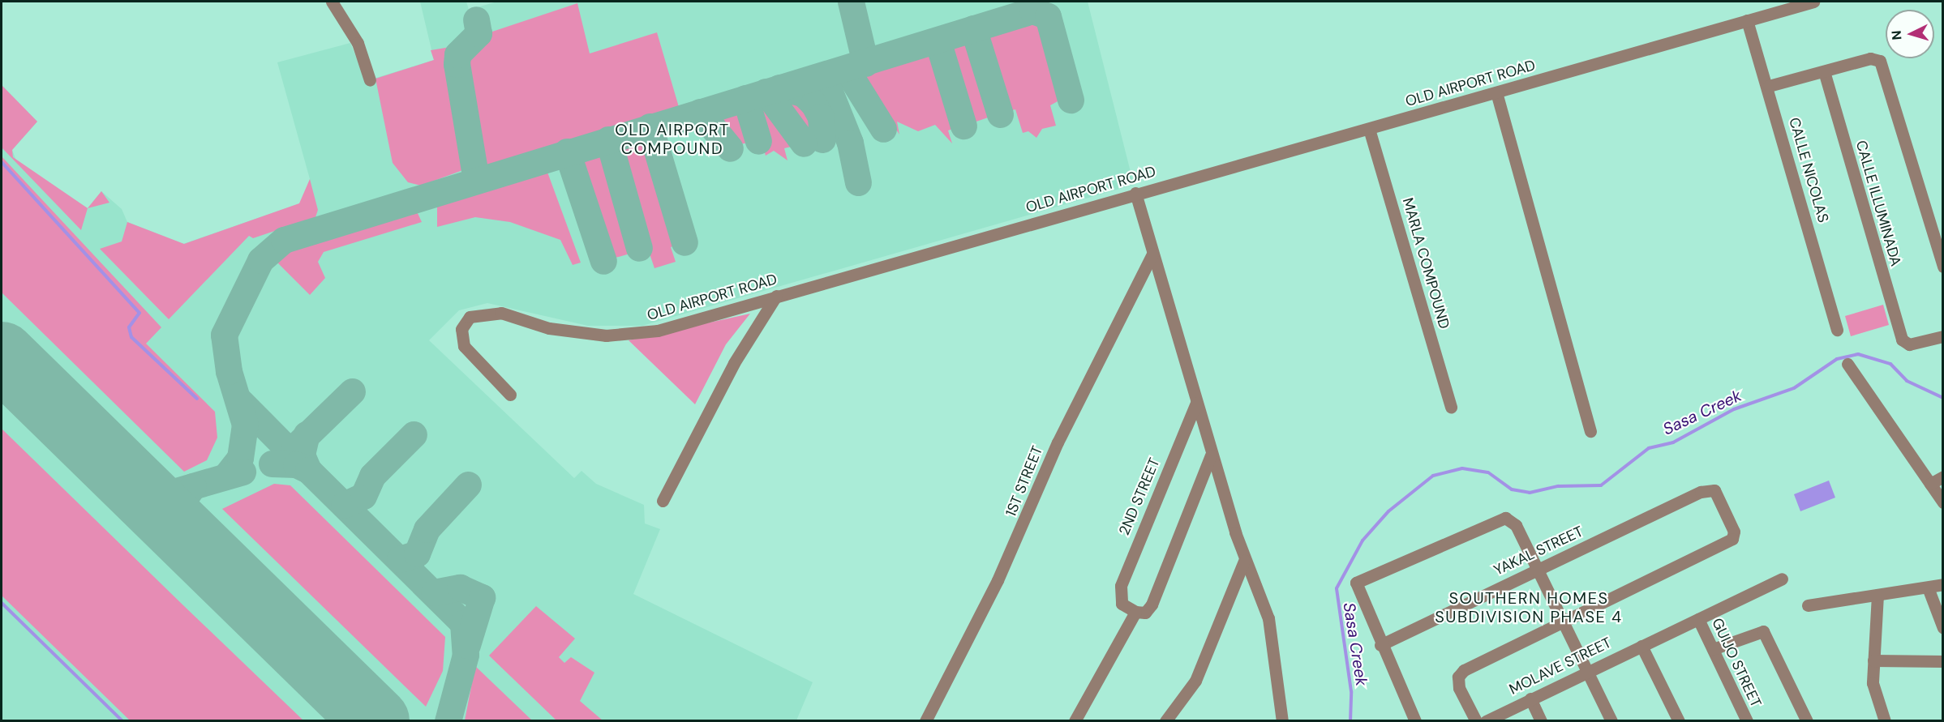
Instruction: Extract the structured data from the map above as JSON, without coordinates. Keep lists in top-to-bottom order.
{
  "streets": {
    "street": [
      "OLD AIRPORT ROAD",
      "CALLE NICOLAS",
      "CALLE ILLUMINADA",
      "MARLA COMPOUND",
      "1ST STREET",
      "2ND STREET",
      "YAKAL STREET",
      "GUIJO STREET",
      "MOLAVE STREET"
    ]
  },
  "crossings": [
    ["OLD AIRPORT ROAD", "CALLE NICOLAS"],
    ["OLD AIRPORT ROAD", "MARLA COMPOUND"],
    ["GUIJO STREET", "MOLAVE STREET"]
  ],
  "districts": ["OLD AIRPORT COMPOUND", "SOUTHERN HOMES SUBDIVISION PHASE 4"],
  "water": ["Sasa Creek"],
  "north": "left"
}
